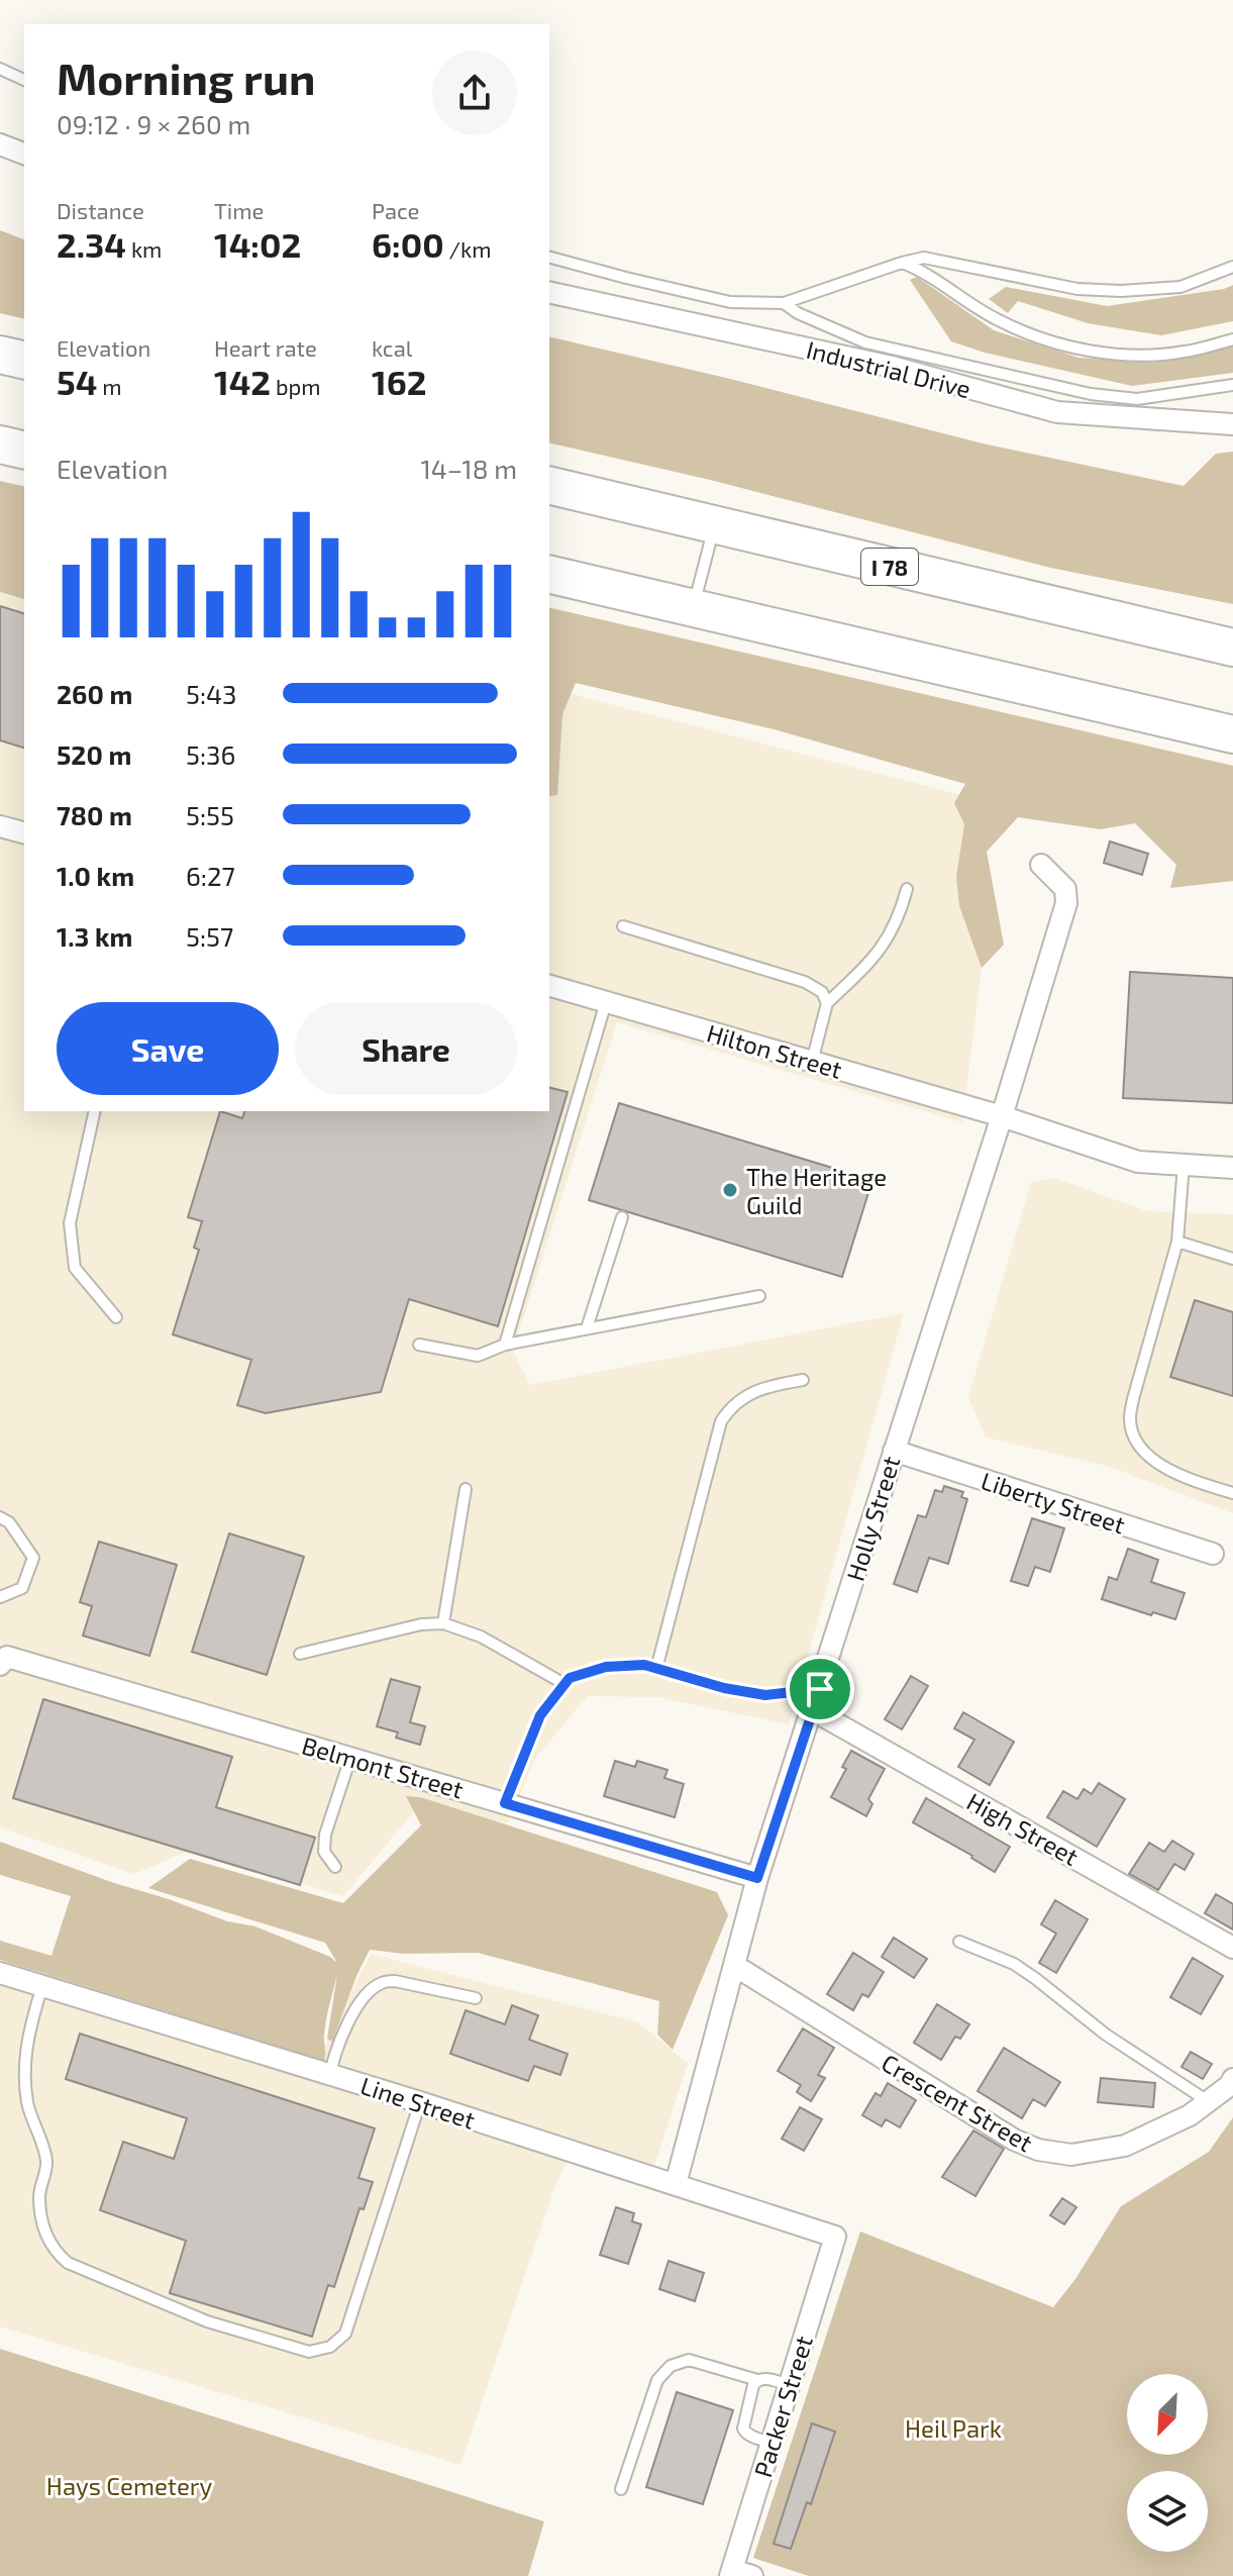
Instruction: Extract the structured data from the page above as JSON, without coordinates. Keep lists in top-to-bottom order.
{
  "streets": {
    "highway": ["I 78"],
    "street": [
      "Industrial Drive",
      "Hilton Street",
      "Liberty Street",
      "Holly Street",
      "Belmont Street",
      "High Street",
      "Line Street",
      "Crescent Street",
      "Packer Street"
    ]
  },
  "crossings": [
    ["Hilton Street", "Holly Street"],
    ["Liberty Street", "Holly Street"],
    ["Holly Street", "Belmont Street"],
    ["Holly Street", "High Street"],
    ["Holly Street", "Line Street"],
    ["Holly Street", "Crescent Street"],
    ["Line Street", "Packer Street"]
  ],
  "parks": ["Heil Park", "Hays Cemetery"],
  "places": ["The Heritage Guild"],
  "north": "bottom left",
  "page": {
    "heading": ["Morning run", "09:12 · 9 × 260 m"],
    "stats": [
      ["Distance", "2.34 km"],
      ["Time", "14:02"],
      ["Pace", "6:00 /km"],
      ["Elevation", "54 m"],
      ["Heart rate", "142 bpm"],
      ["kcal", "162"]
    ],
    "chart": ["Elevation", "14–18 m"],
    "list": [
      {
        "name": "260 m",
        "note": "5:43"
      },
      {
        "name": "520 m",
        "note": "5:36"
      },
      {
        "name": "780 m",
        "note": "5:55"
      },
      {
        "name": "1.0 km",
        "note": "6:27"
      },
      {
        "name": "1.3 km",
        "note": "5:57"
      }
    ],
    "buttons": ["Save", "Share"]
  }
}
